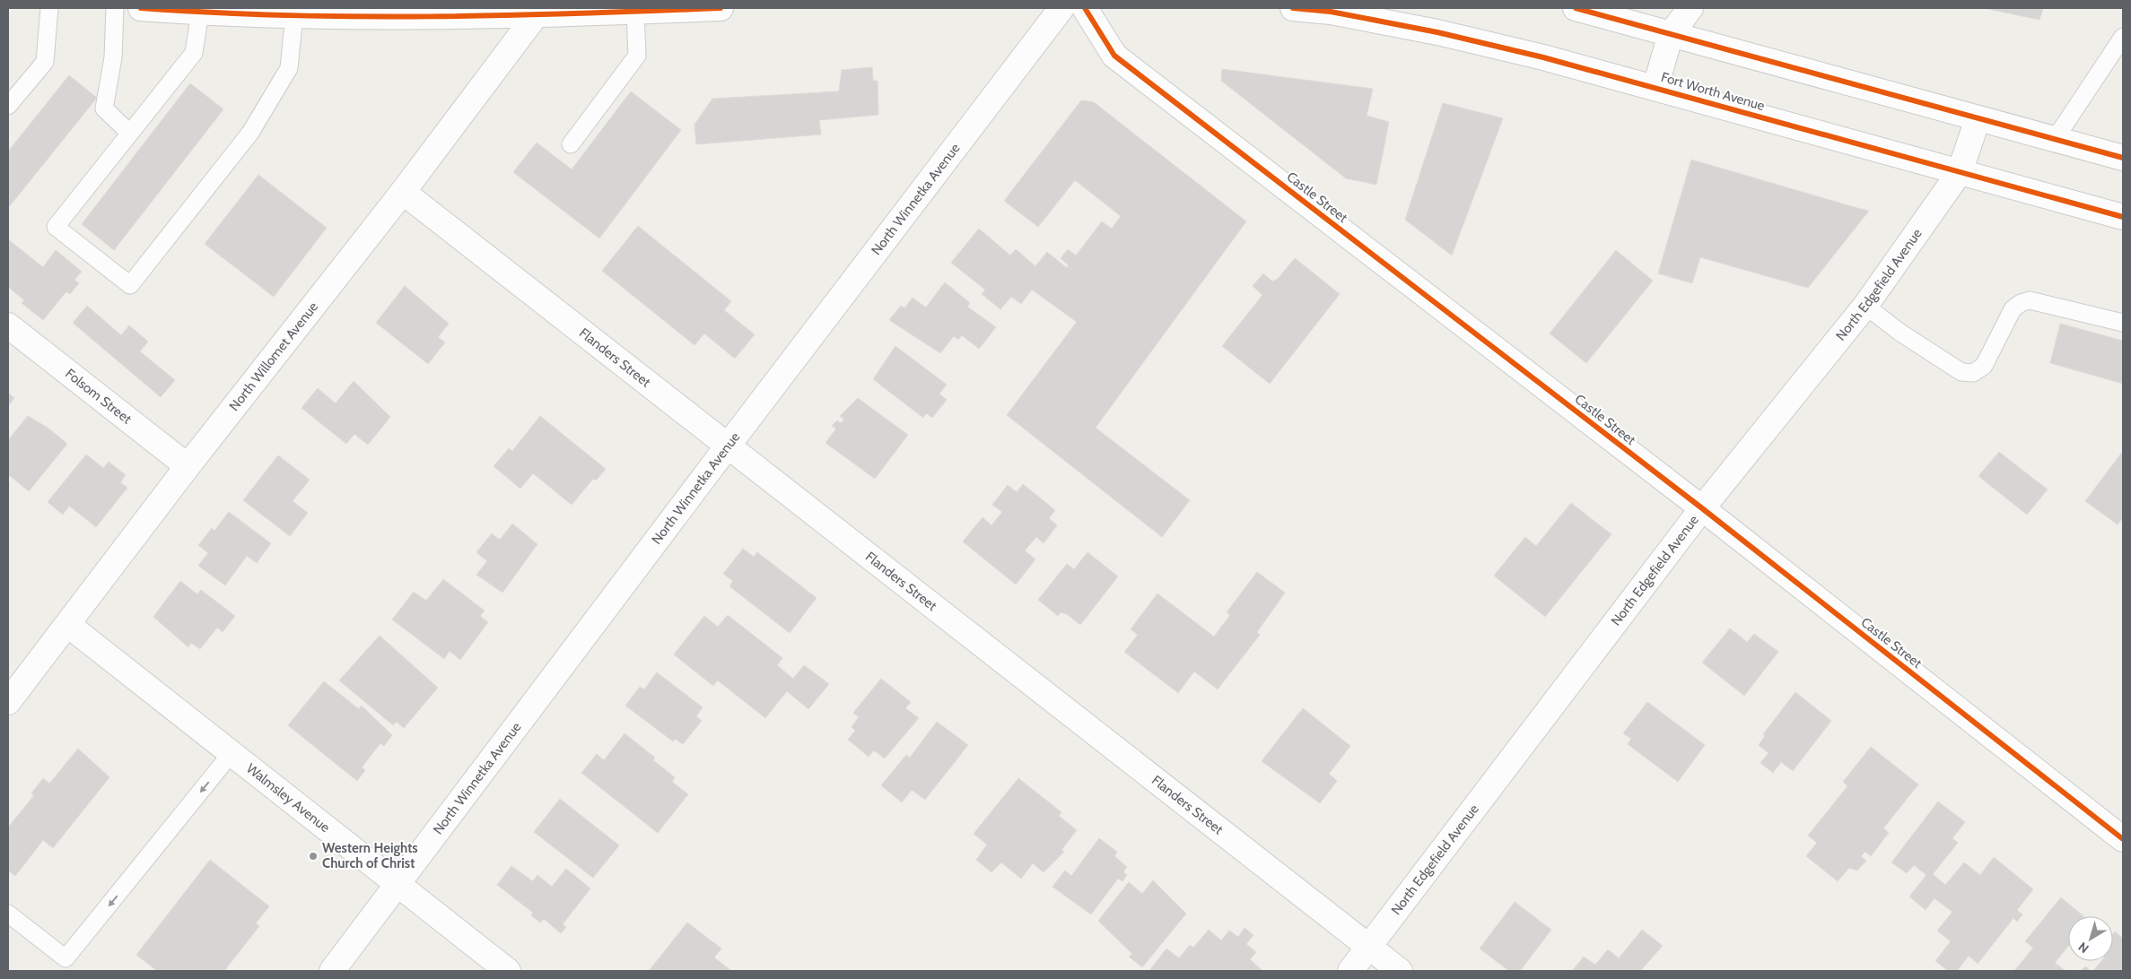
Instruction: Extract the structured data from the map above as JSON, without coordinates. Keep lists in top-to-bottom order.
{
  "streets": {
    "street": [
      "Fort Worth Avenue",
      "Castle Street",
      "North Winnetka Avenue",
      "North Edgefield Avenue",
      "North Willomet Avenue",
      "Flanders Street",
      "Folsom Street",
      "Walmsley Avenue"
    ]
  },
  "crossings": [
    ["Fort Worth Avenue", "North Edgefield Avenue"],
    ["Castle Street", "North Edgefield Avenue"],
    ["North Winnetka Avenue", "Flanders Street"],
    ["North Winnetka Avenue", "Walmsley Avenue"],
    ["North Edgefield Avenue", "Flanders Street"],
    ["North Willomet Avenue", "Flanders Street"],
    ["North Willomet Avenue", "Folsom Street"],
    ["North Willomet Avenue", "Walmsley Avenue"]
  ],
  "places": ["Western Heights Church of Christ"],
  "north": "bottom left"
}
